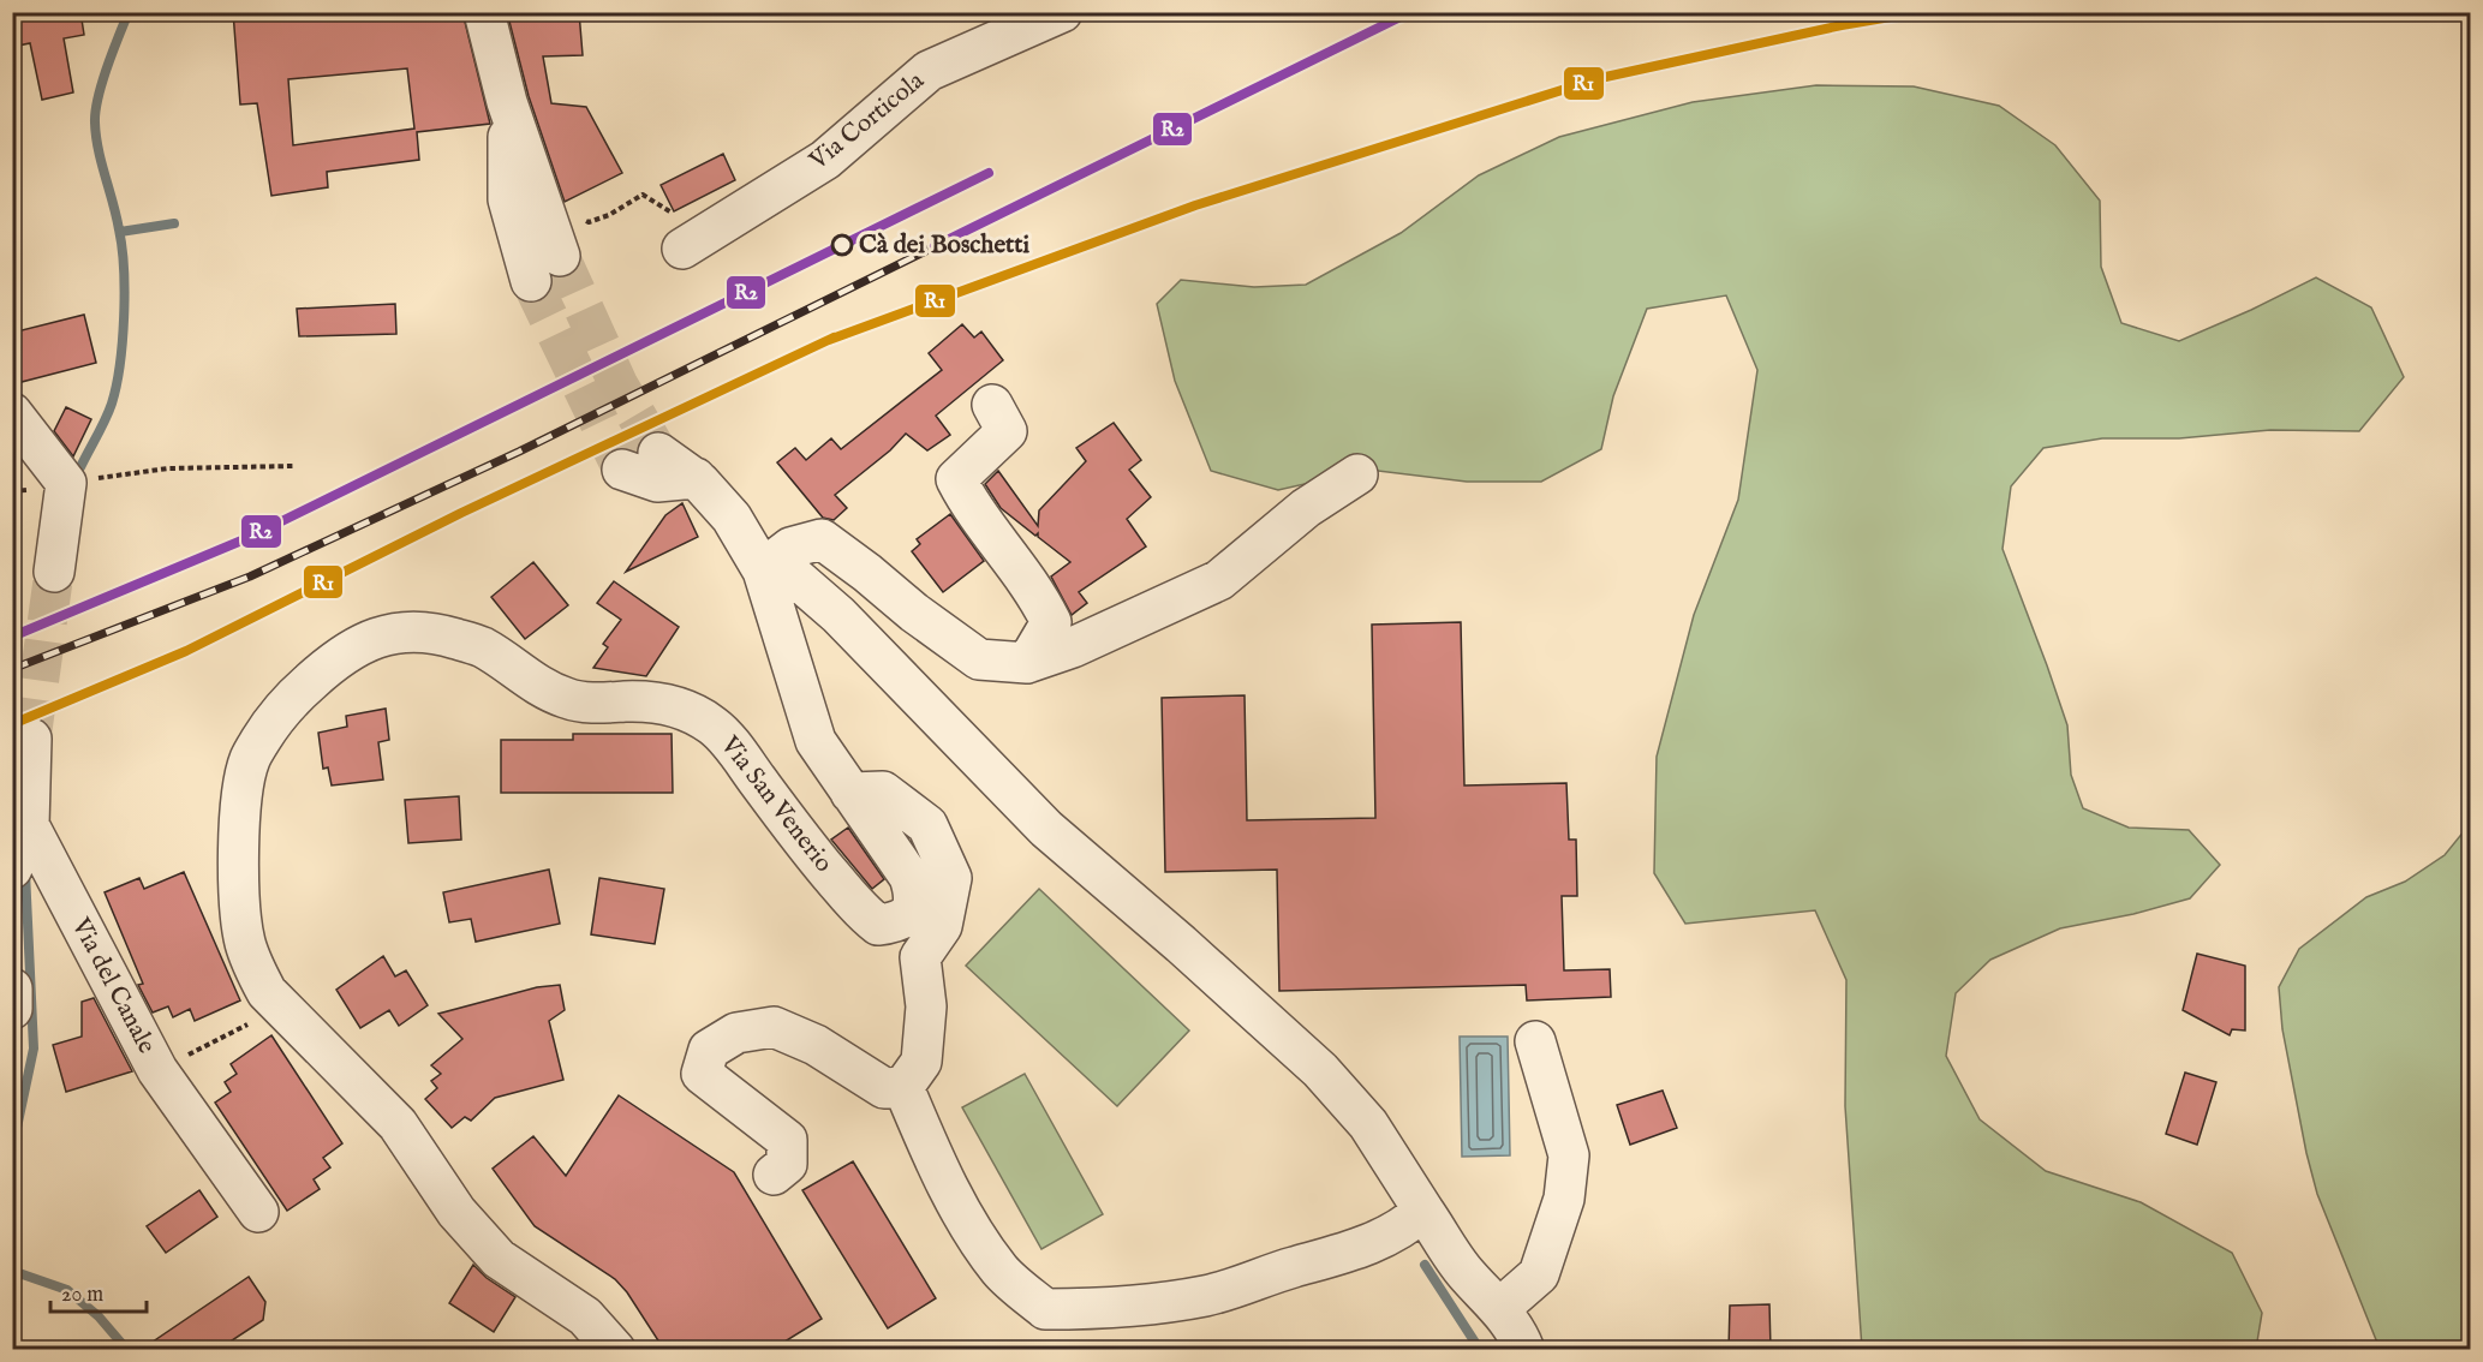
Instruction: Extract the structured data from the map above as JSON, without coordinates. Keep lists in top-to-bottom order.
{
  "streets": {
    "street": ["Via Corticola", "Via San Venerio", "Via del Canale"]
  },
  "places": ["Cà dei Boschetti"],
  "lines": ["transit line R1", "transit line R2"],
  "scale_bar": "20 m"
}
